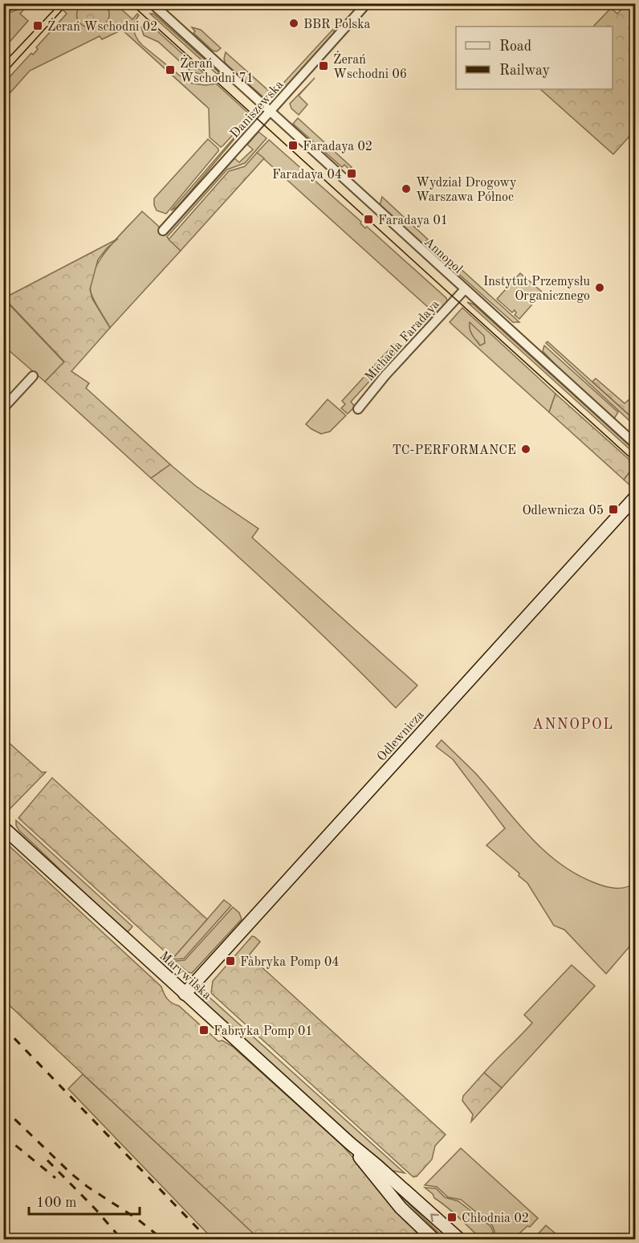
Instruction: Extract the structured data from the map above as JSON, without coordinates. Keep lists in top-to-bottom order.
{
  "streets": {
    "main road": ["Odlewnicza", "Marywilska"],
    "street": ["Daniszewska", "Annopol", "Michaela Faradaya"]
  },
  "crossings": [
    ["Daniszewska", "Annopol"],
    ["Annopol", "Michaela Faradaya"],
    ["Odlewnicza", "Marywilska"]
  ],
  "districts": ["ANNOPOL"],
  "places": {
    "other": [
      "BBR Polska",
      "Wydział Drogowy Warszawa Północ",
      "Instytut Przemysłu Organicznego",
      "TC-PERFORMANCE"
    ],
    "transit": [
      "Żerań Wschodni 02",
      "Żerań Wschodni 06",
      "Żerań Wschodni 71",
      "Faradaya 02",
      "Faradaya 04",
      "Faradaya 01",
      "Odlewnicza 05",
      "Fabryka Pomp 04",
      "Fabryka Pomp 01",
      "Chłodnia 02"
    ]
  },
  "legend": ["Road", "Railway"],
  "scale_bar": "100 m"
}
